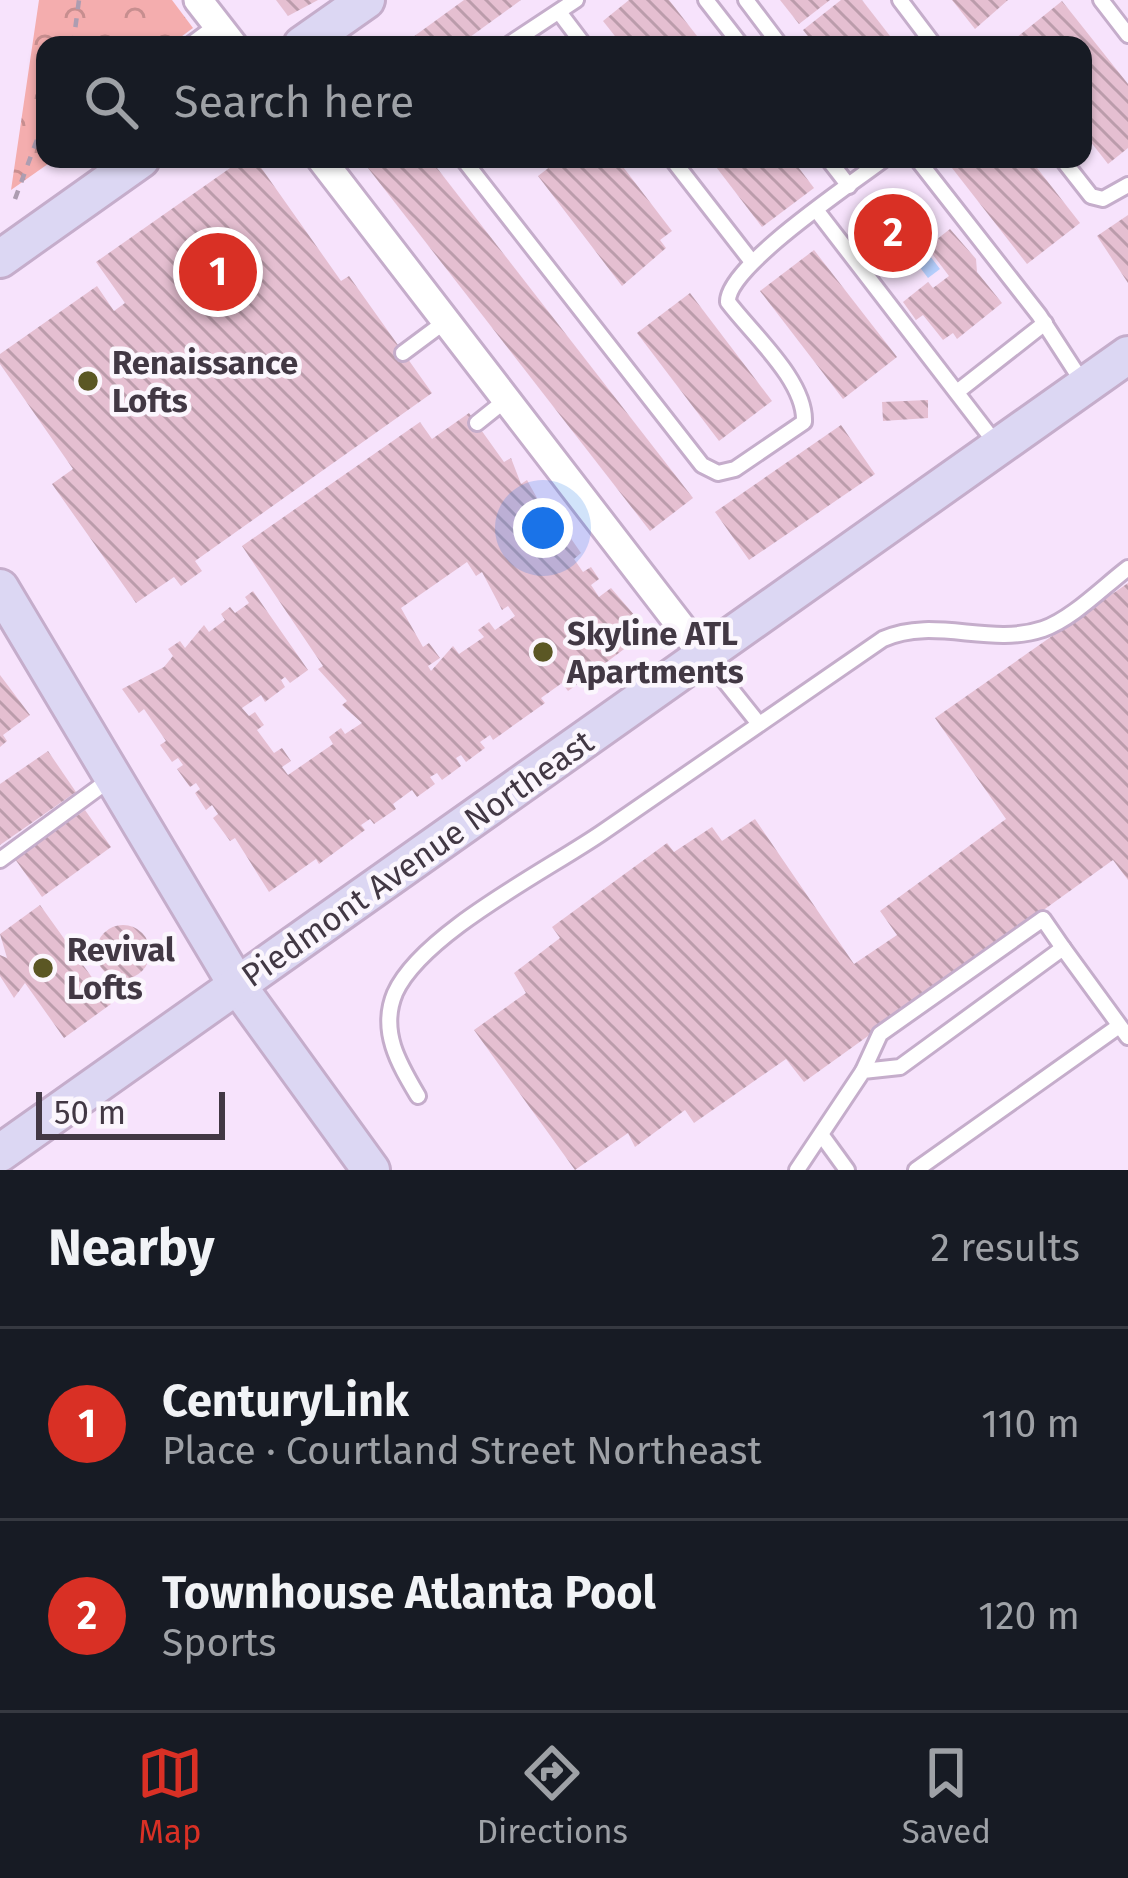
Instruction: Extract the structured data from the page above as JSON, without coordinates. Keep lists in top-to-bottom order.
{
  "streets": {
    "main road": ["Piedmont Avenue Northeast"]
  },
  "places": ["Renaissance Lofts", "Skyline ATL Apartments", "Revival Lofts"],
  "scale_bar": "50 m",
  "page": {
    "search": "Search here",
    "pins": ["2", "1"],
    "scale": "50 m",
    "heading": ["Nearby", "2 results"],
    "list": [
      {
        "mark": "1",
        "name": "CenturyLink",
        "note": "Place · Courtland Street Northeast",
        "value": "110 m"
      },
      {
        "mark": "2",
        "name": "Townhouse Atlanta Pool",
        "note": "Sports",
        "value": "120 m"
      }
    ],
    "nav": ["Map", "Directions", "Saved"]
  }
}
